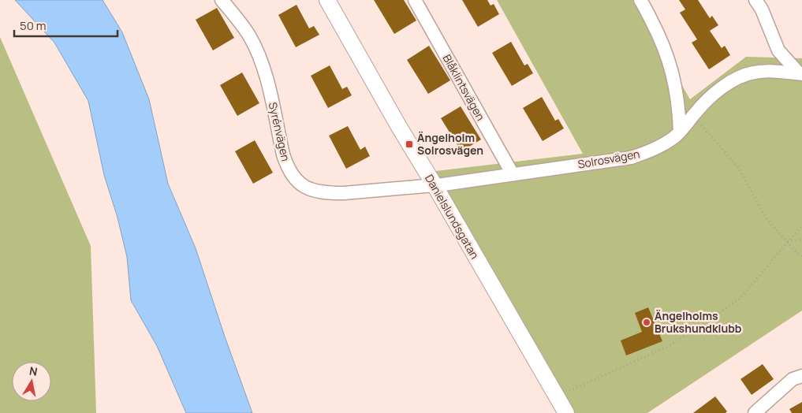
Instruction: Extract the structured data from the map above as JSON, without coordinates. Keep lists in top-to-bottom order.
{
  "streets": {
    "street": [
      "Blåklintsvägen",
      "Syrénvägen",
      "Solrosvägen",
      "Danielslundsgatan"
    ]
  },
  "crossings": [
    ["Blåklintsvägen", "Solrosvägen"],
    ["Syrénvägen", "Solrosvägen"],
    ["Syrénvägen", "Danielslundsgatan"],
    ["Solrosvägen", "Danielslundsgatan"]
  ],
  "places": {
    "transit": ["Ängelholm Solrosvägen"],
    "other": ["Ängelholms Brukshundklubb"]
  },
  "scale_bar": "50 m",
  "north": "top"
}
